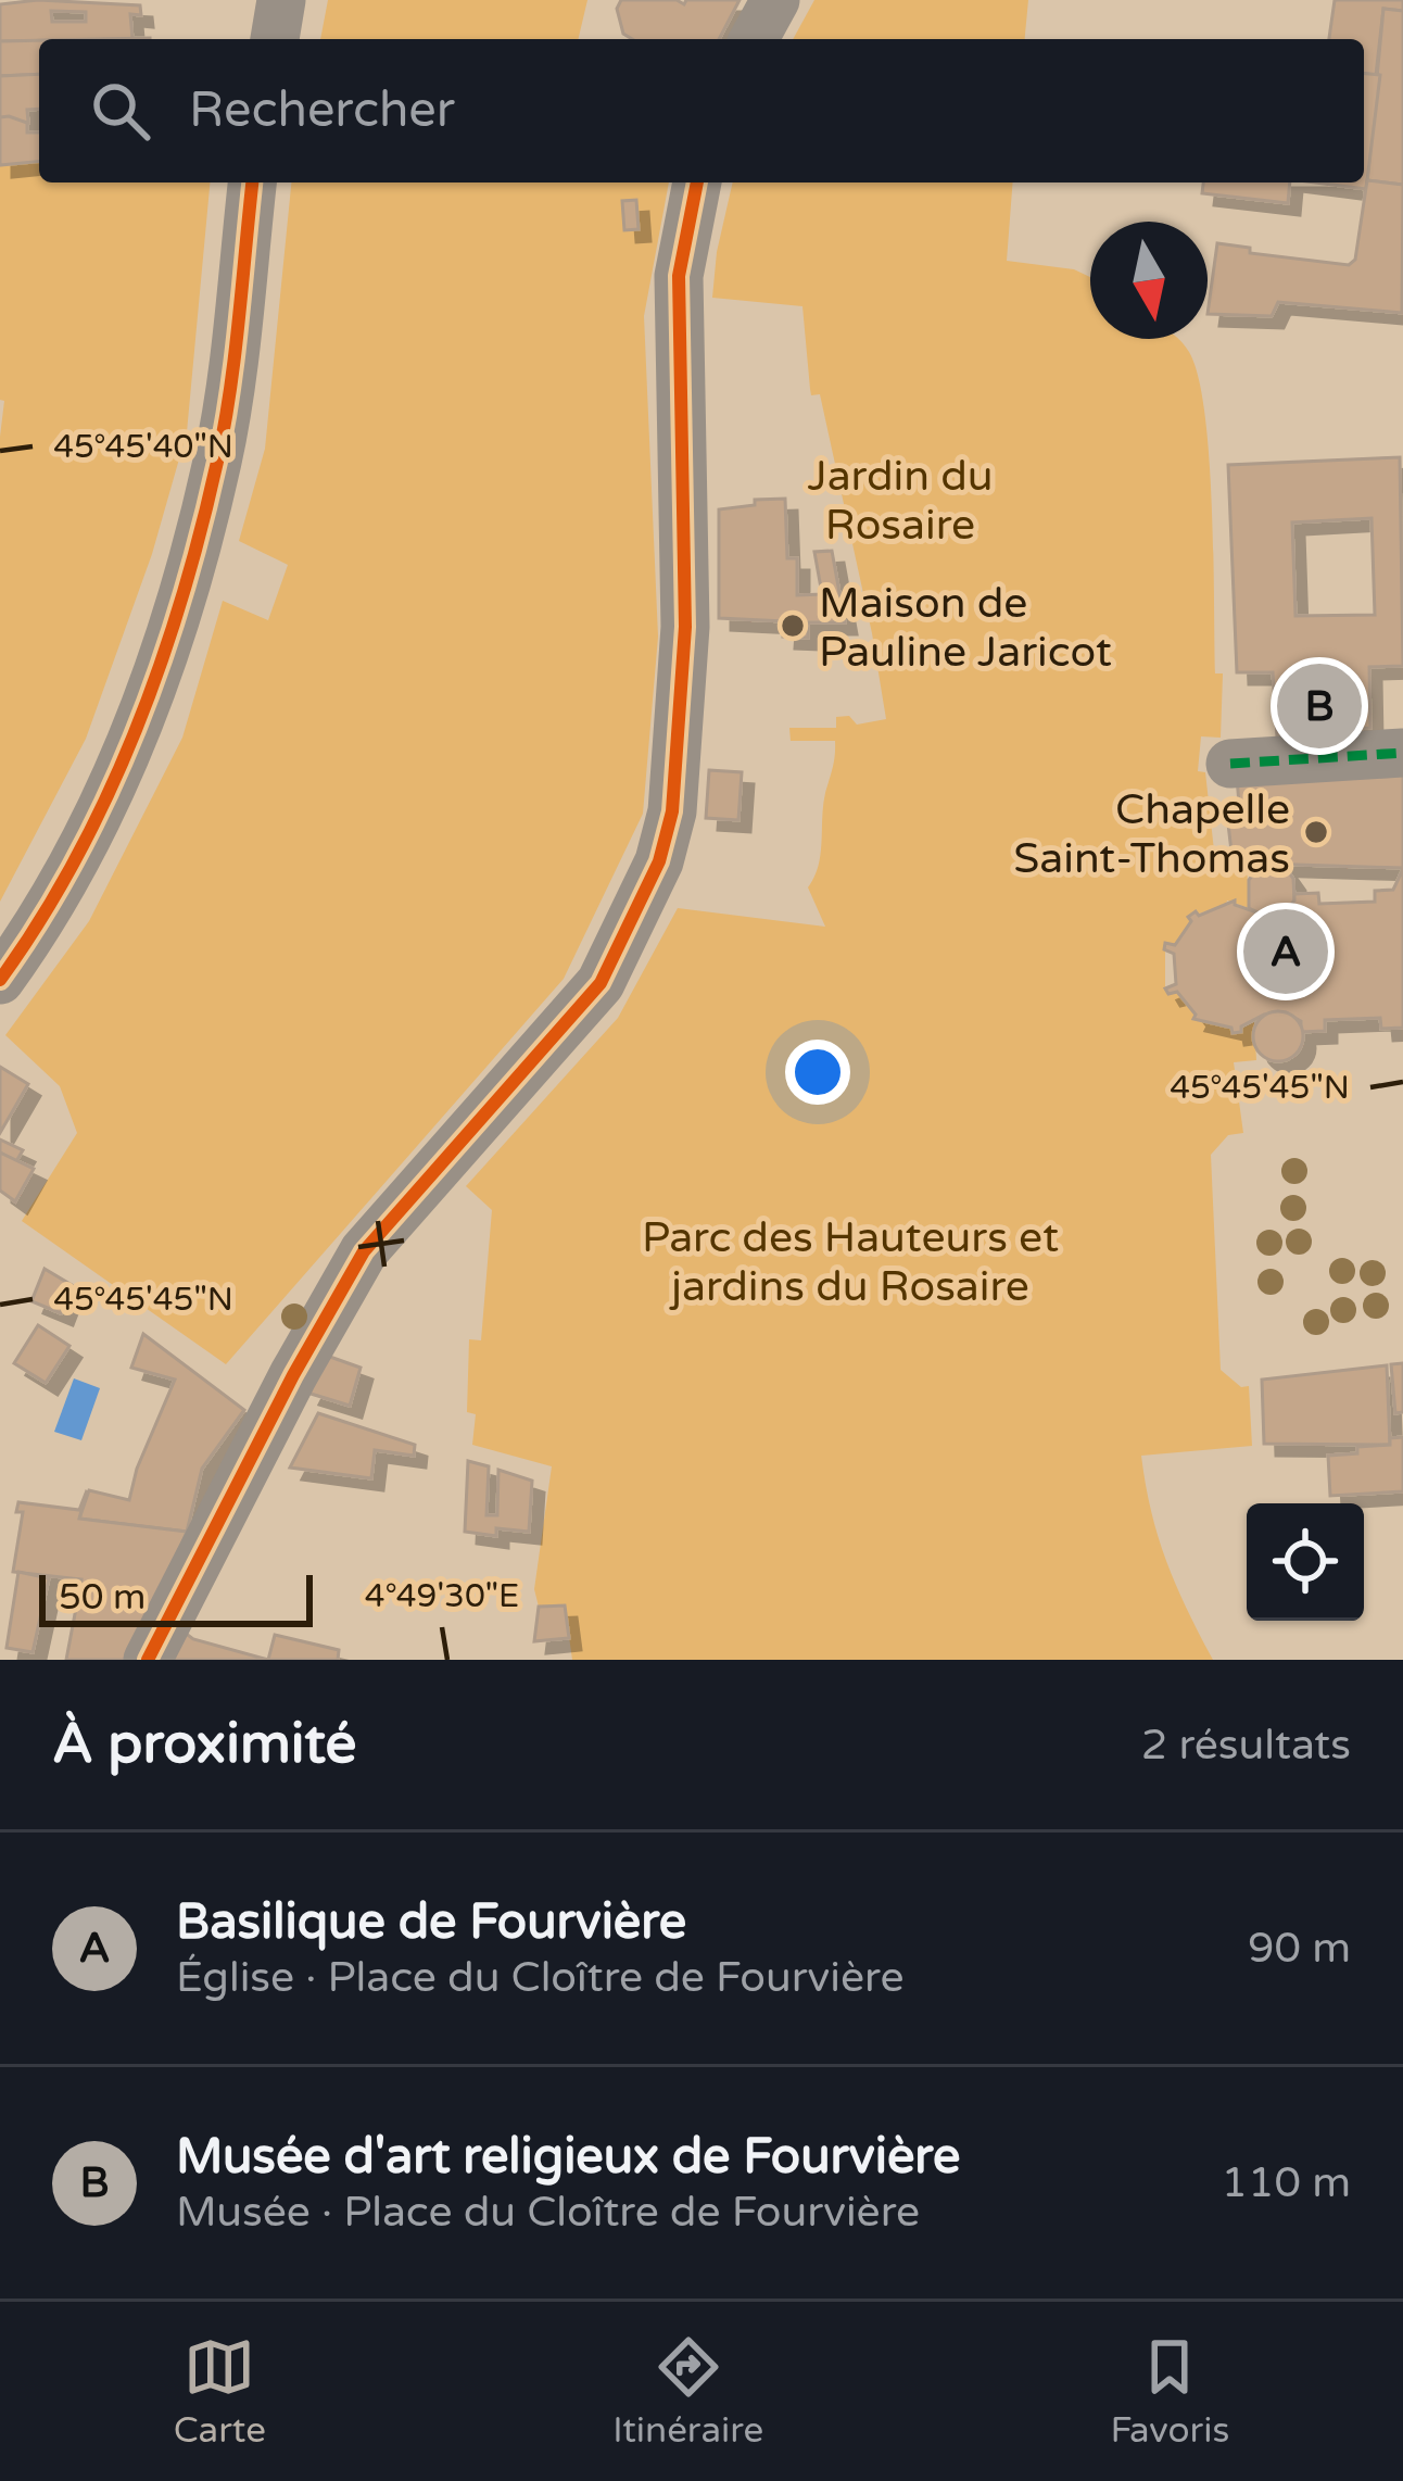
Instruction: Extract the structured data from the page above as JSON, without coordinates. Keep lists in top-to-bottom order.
{
  "parks": ["Jardin du Rosaire", "Parc des Hauteurs et jardins du Rosaire"],
  "places": ["Maison de Pauline Jaricot", "Chapelle Saint-Thomas"],
  "scale_bar": "50 m",
  "north": "bottom",
  "page": {
    "search": "Rechercher",
    "pins": ["B", "A"],
    "scale": "50 m",
    "heading": ["À proximité", "2 résultats"],
    "list": [
      {
        "mark": "A",
        "name": "Basilique de Fourvière",
        "note": "Église · Place du Cloître de Fourvière",
        "value": "90 m"
      },
      {
        "mark": "B",
        "name": "Musée d'art religieux de Fourvière",
        "note": "Musée · Place du Cloître de Fourvière",
        "value": "110 m"
      }
    ],
    "nav": ["Carte", "Itinéraire", "Favoris"]
  },
  "coordinates": ["45°45'40\"N", "45°45'45\"N", "4°49'30\"E"]
}
